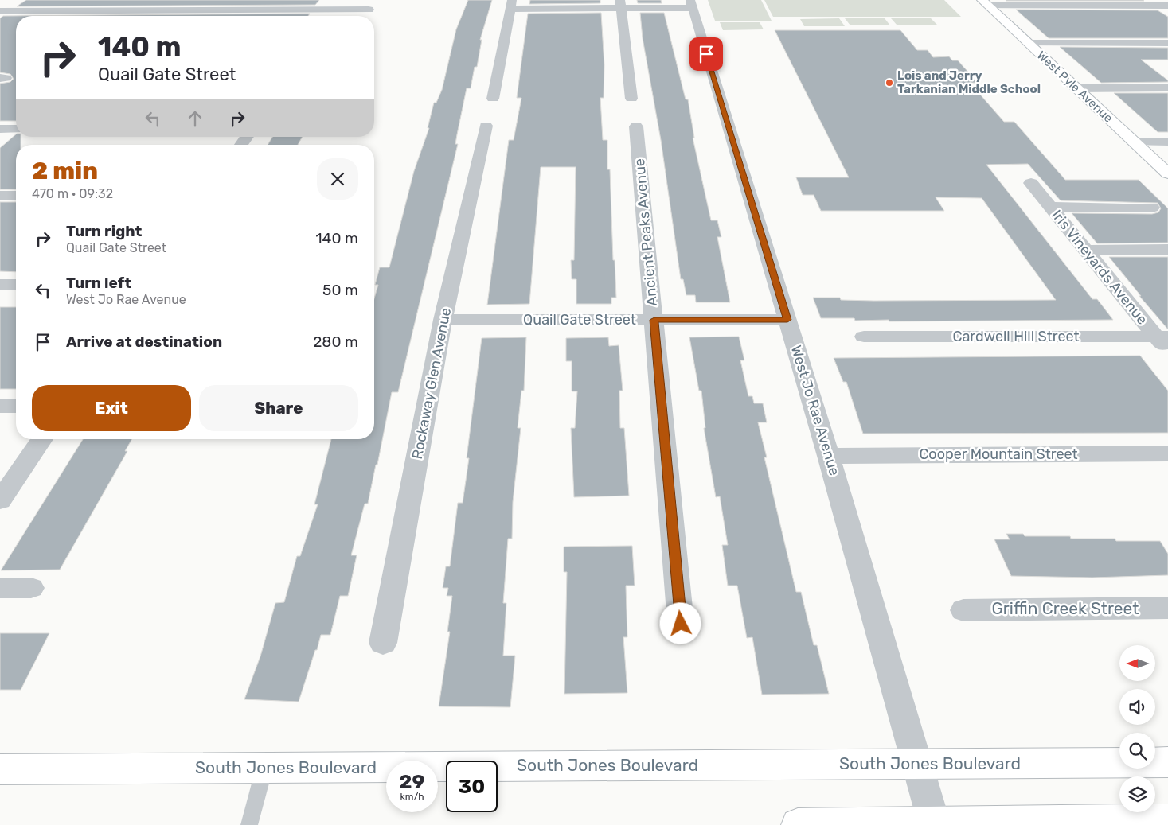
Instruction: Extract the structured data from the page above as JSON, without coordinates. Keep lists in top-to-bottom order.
{
  "streets": {
    "main road": ["West Pyle Avenue", "South Jones Boulevard"],
    "street": [
      "Ancient Peaks Avenue",
      "Iris Vineyards Avenue",
      "Quail Gate Street",
      "Cardwell Hill Street",
      "Rockaway Glen Avenue",
      "West Jo Rae Avenue",
      "Cooper Mountain Street",
      "Griffin Creek Street"
    ]
  },
  "crossings": [
    ["Ancient Peaks Avenue", "Quail Gate Street"],
    ["Iris Vineyards Avenue", "Cardwell Hill Street"],
    ["Quail Gate Street", "Rockaway Glen Avenue"],
    ["Quail Gate Street", "West Jo Rae Avenue"],
    ["West Jo Rae Avenue", "Cooper Mountain Street"],
    ["West Jo Rae Avenue", "South Jones Boulevard"]
  ],
  "places": ["Lois and Jerry Tarkanian Middle School"],
  "north": "left",
  "page": {
    "turn": ["140 m", "Quail Gate Street"],
    "heading": ["2 min", "470 m · 09:32"],
    "list": [
      {
        "name": "Turn right",
        "note": "Quail Gate Street",
        "value": "140 m"
      },
      {
        "name": "Turn left",
        "note": "West Jo Rae Avenue",
        "value": "50 m"
      },
      {
        "name": "Arrive at destination",
        "value": "280 m"
      }
    ],
    "buttons": ["Exit", "Share"],
    "speed": "29 km/h",
    "limit": "30"
  }
}
